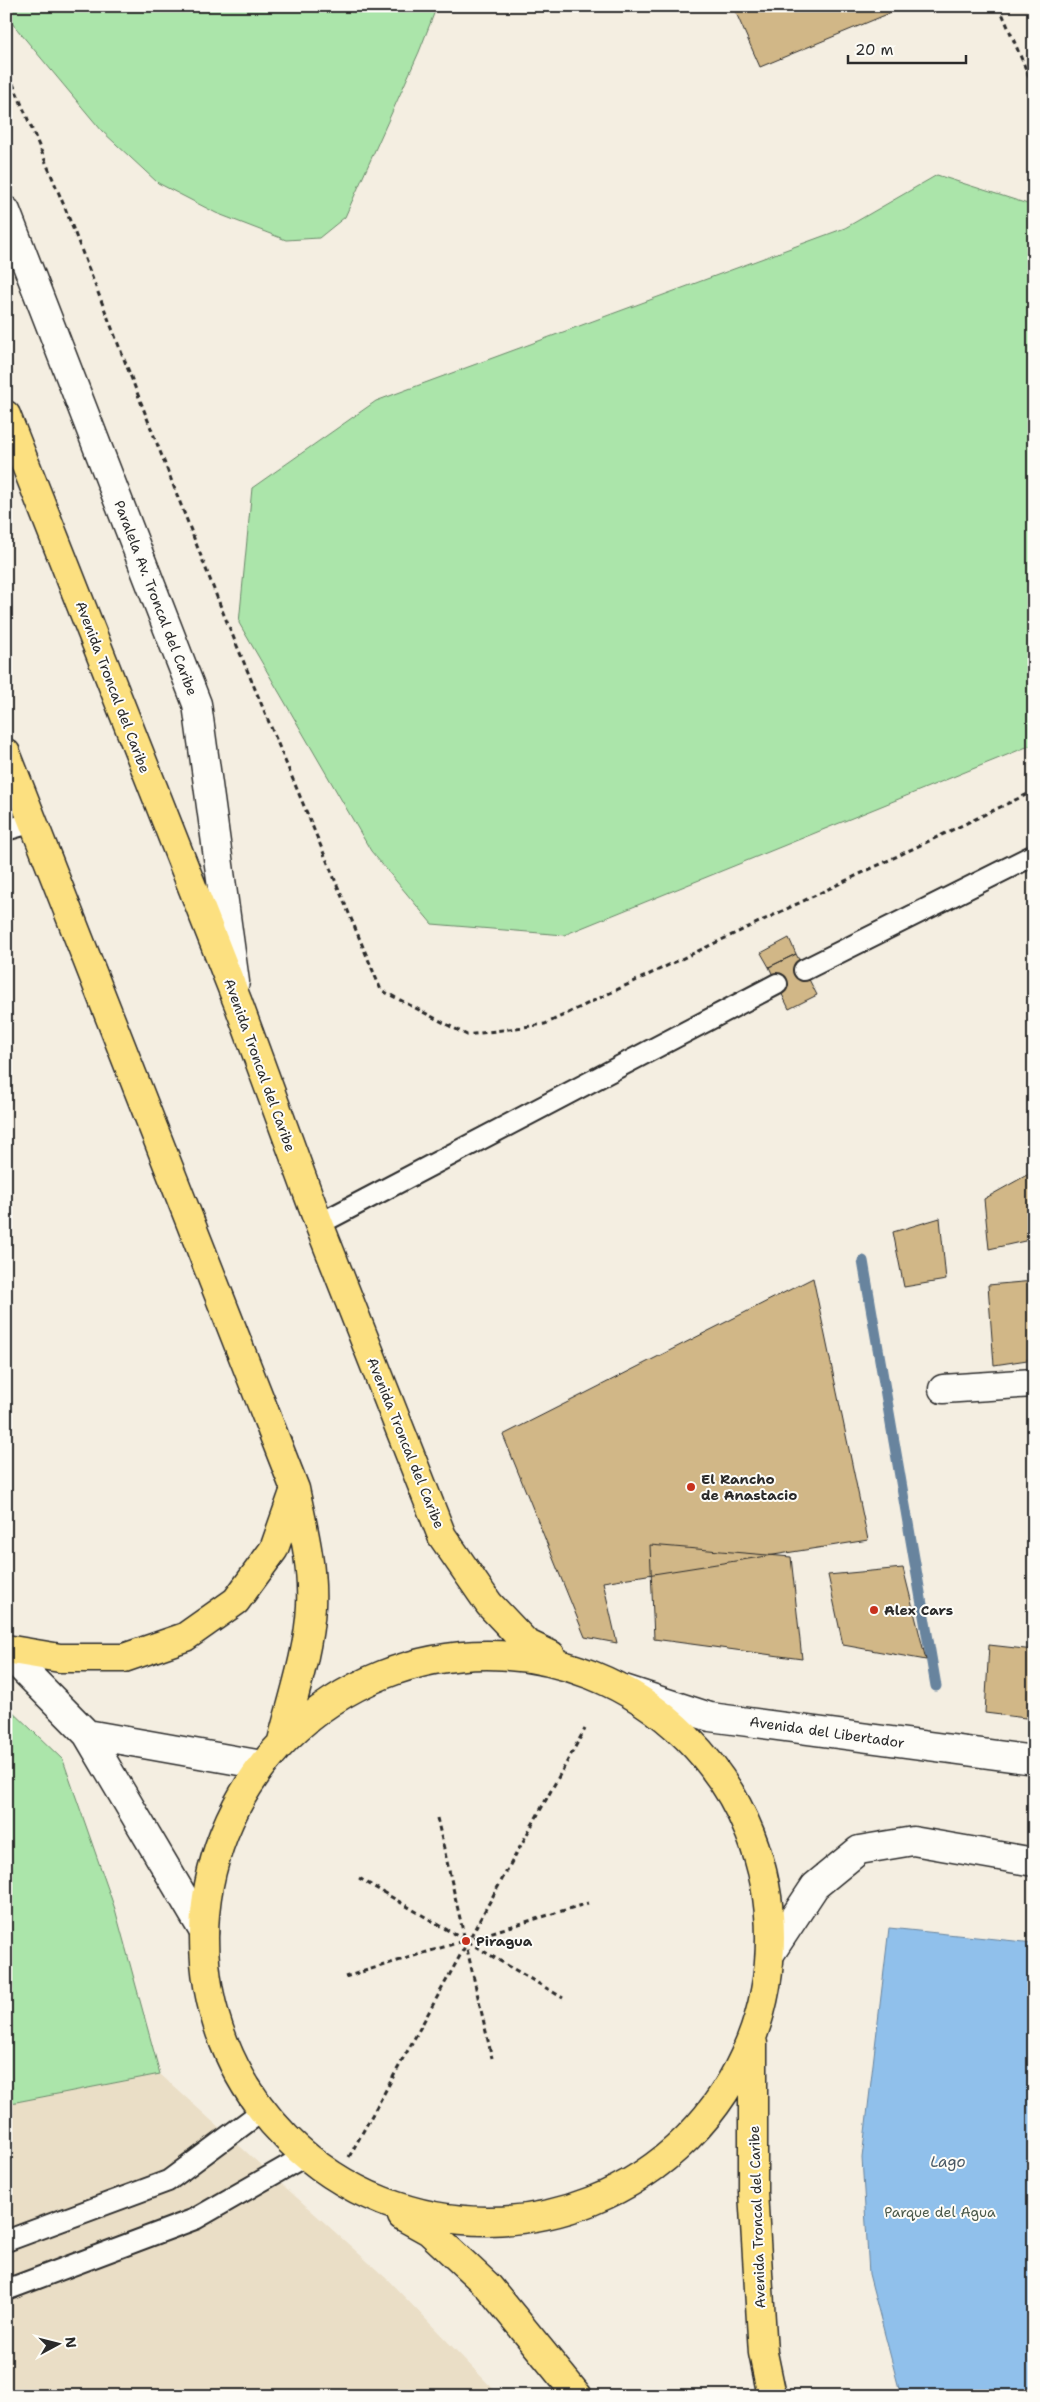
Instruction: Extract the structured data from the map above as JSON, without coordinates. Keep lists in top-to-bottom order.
{
  "streets": {
    "highway": ["Avenida Troncal del Caribe"],
    "street": ["Paralela Av. Troncal del Caribe", "Avenida del Libertador"]
  },
  "crossings": [
    ["Paralela Av. Troncal del Caribe", "Avenida Troncal del Caribe"]
  ],
  "water": ["Lago"],
  "parks": ["Parque del Agua"],
  "places": ["El Rancho de Anastacio", "Alex Cars", "Piragua"],
  "scale_bar": "20 m",
  "north": "right"
}
